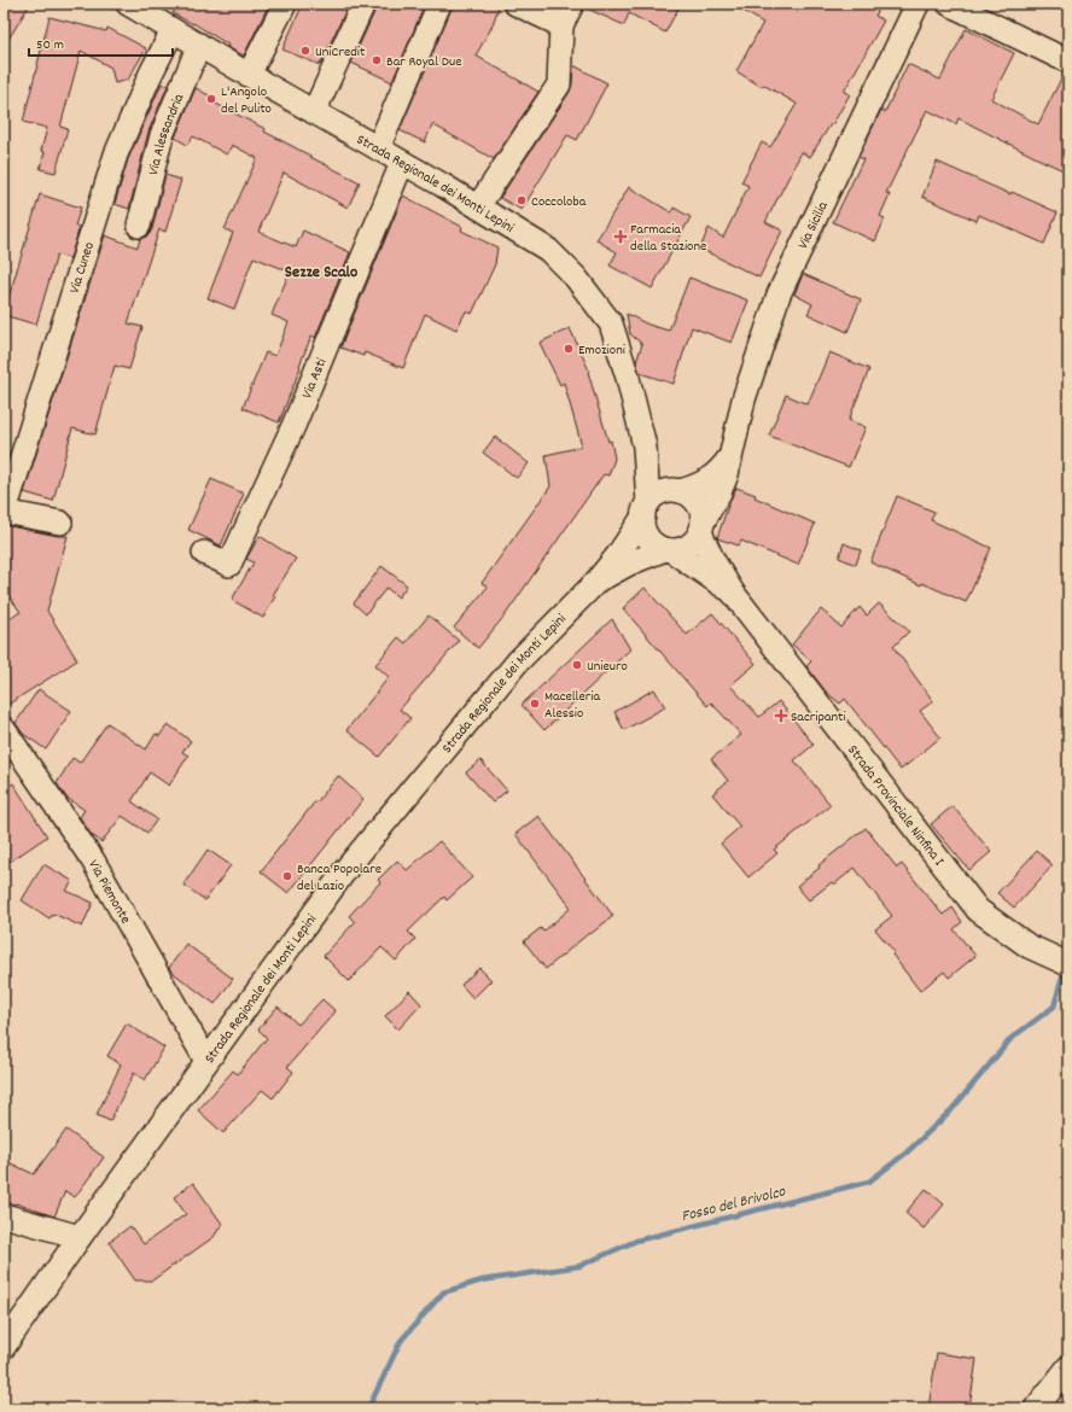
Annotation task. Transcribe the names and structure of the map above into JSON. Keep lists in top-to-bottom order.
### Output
{
  "streets": {
    "street": [
      "Via Alessandria",
      "Strada Regionale dei Monti Lepini",
      "Via Sicilia",
      "Via Cuneo",
      "Via Asti",
      "Strada Provinciale Ninfina I",
      "Via Piemonte"
    ]
  },
  "crossings": [
    ["Via Alessandria", "Strada Regionale dei Monti Lepini"],
    ["Strada Regionale dei Monti Lepini", "Via Sicilia"],
    ["Strada Regionale dei Monti Lepini", "Via Cuneo"],
    ["Strada Regionale dei Monti Lepini", "Via Asti"],
    ["Strada Regionale dei Monti Lepini", "Strada Provinciale Ninfina I"],
    ["Strada Regionale dei Monti Lepini", "Via Piemonte"],
    ["Via Sicilia", "Strada Provinciale Ninfina I"]
  ],
  "districts": ["Sezze Scalo"],
  "water": ["Fosso del Brivolco"],
  "places": {
    "other": [
      "UniCredit",
      "Bar Royal Due",
      "L'Angolo del Pulito",
      "Coccoloba",
      "Emozioni",
      "Unieuro",
      "Macelleria Alessio",
      "Banca Popolare del Lazio"
    ],
    "health": ["Farmacia della Stazione", "Sacripanti"]
  },
  "scale_bar": "50 m"
}
